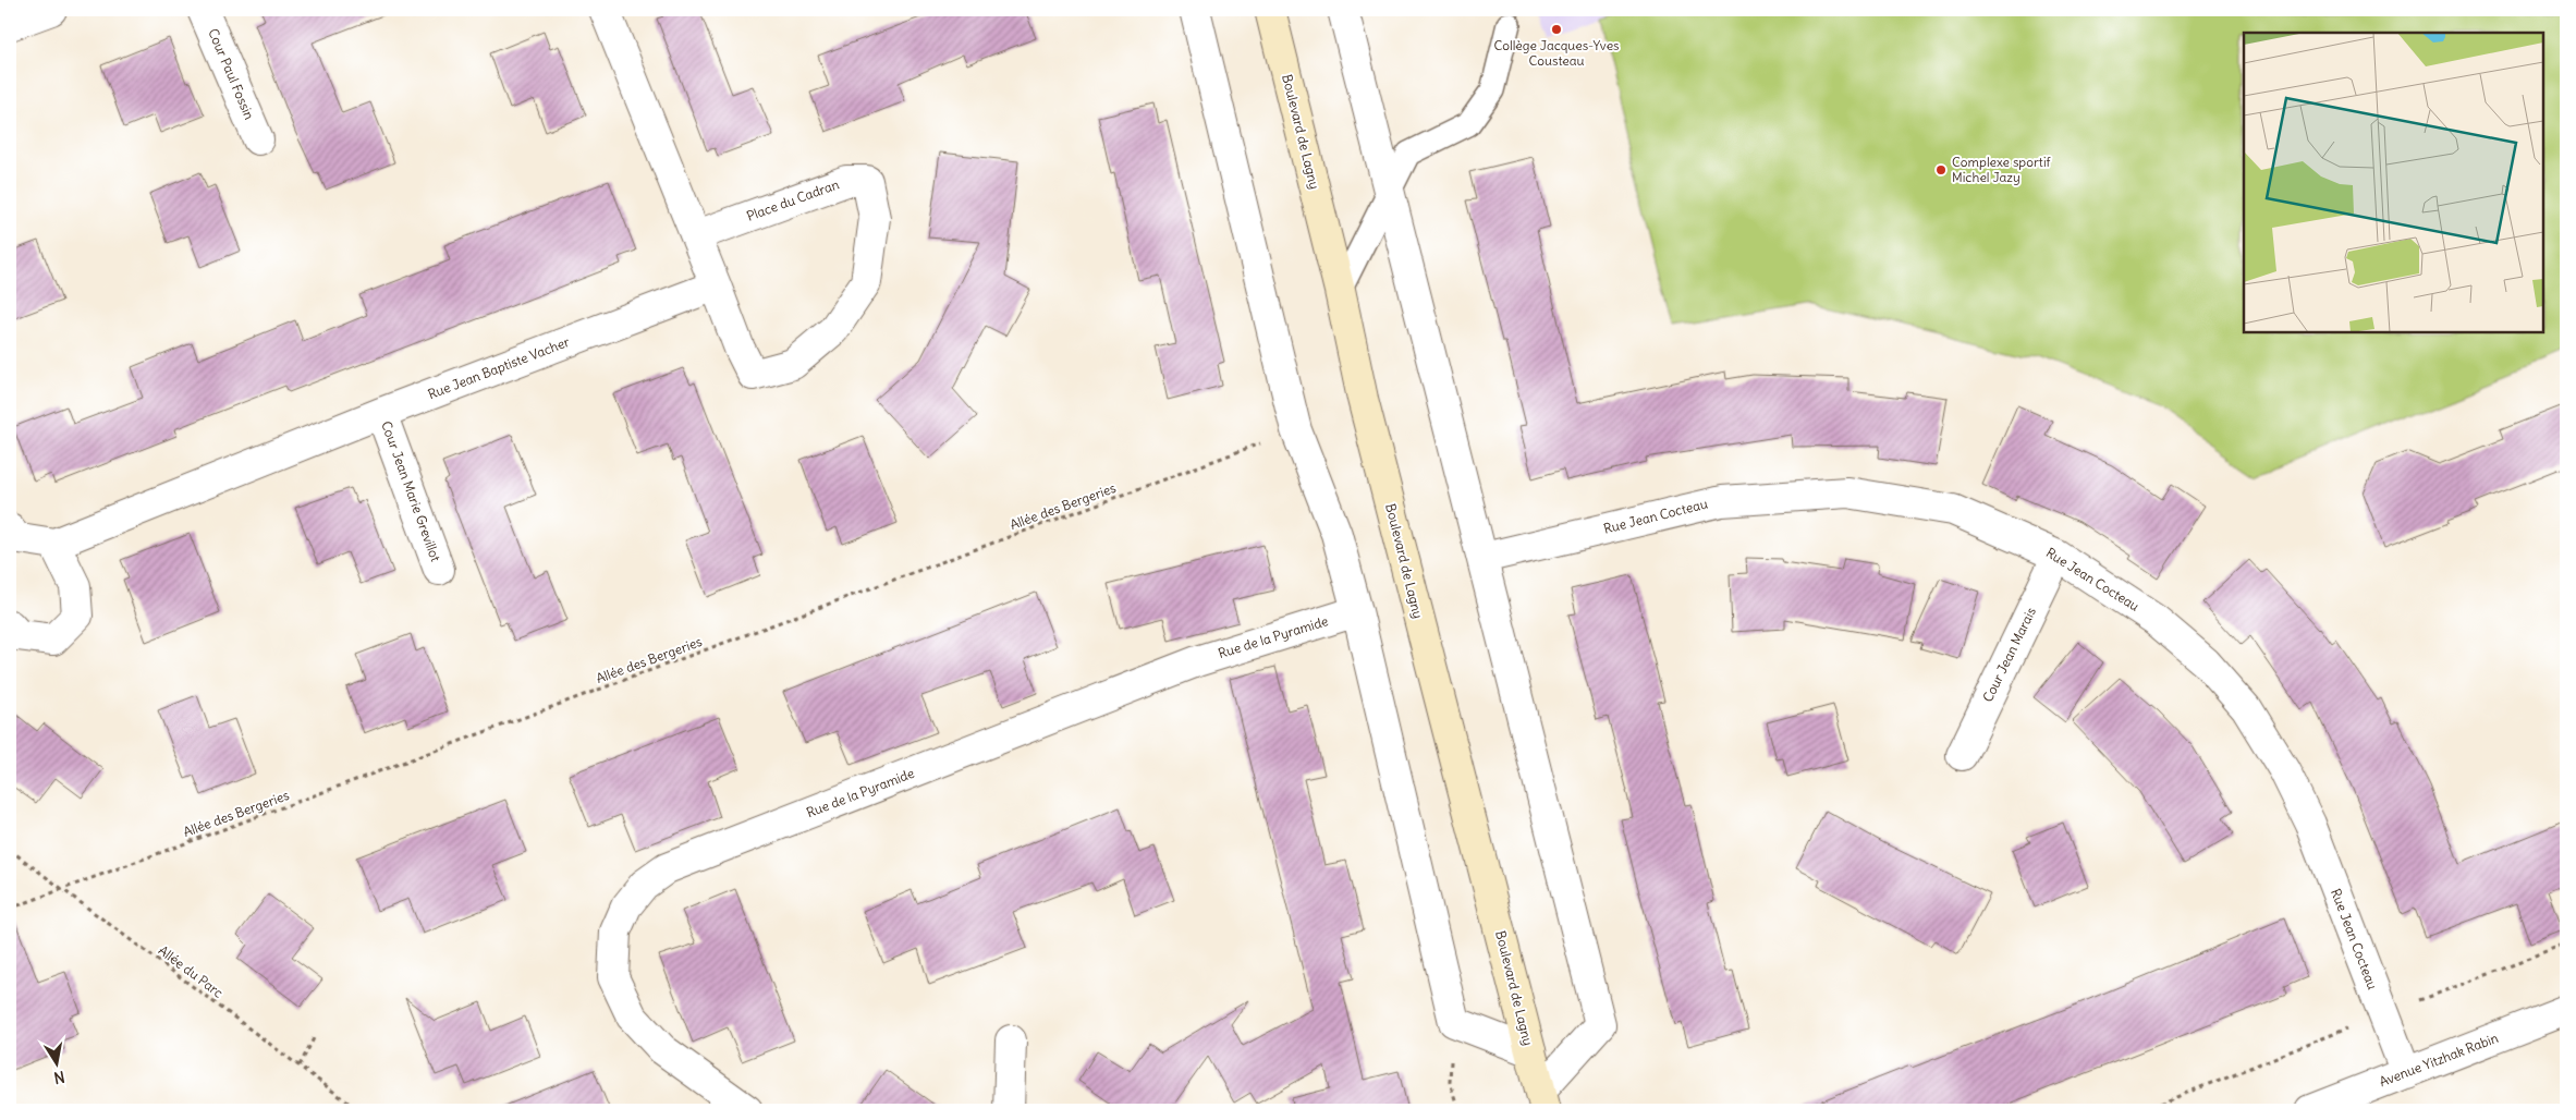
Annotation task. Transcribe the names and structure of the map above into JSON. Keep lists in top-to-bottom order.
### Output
{
  "streets": {
    "main road": ["Boulevard de Lagny"],
    "street": [
      "Cour Paul Fossin",
      "Place du Cadran",
      "Rue Jean Baptiste Vacher",
      "Cour Jean Marie Grevillot",
      "Rue Jean Cocteau",
      "Rue de la Pyramide",
      "Cour Jean Marais",
      "Avenue Yitzhak Rabin"
    ],
    "path": ["Allée des Bergeries", "Allée du Parc"]
  },
  "crossings": [
    ["Place du Cadran", "Rue Jean Baptiste Vacher"],
    ["Rue Jean Baptiste Vacher", "Cour Jean Marie Grevillot"],
    ["Allée des Bergeries", "Allée du Parc"],
    ["Rue Jean Cocteau", "Cour Jean Marais"],
    ["Rue Jean Cocteau", "Avenue Yitzhak Rabin"]
  ],
  "places": ["Collège Jacques-Yves Cousteau", "Complexe sportif Michel Jazy"],
  "north": "bottom"
}
